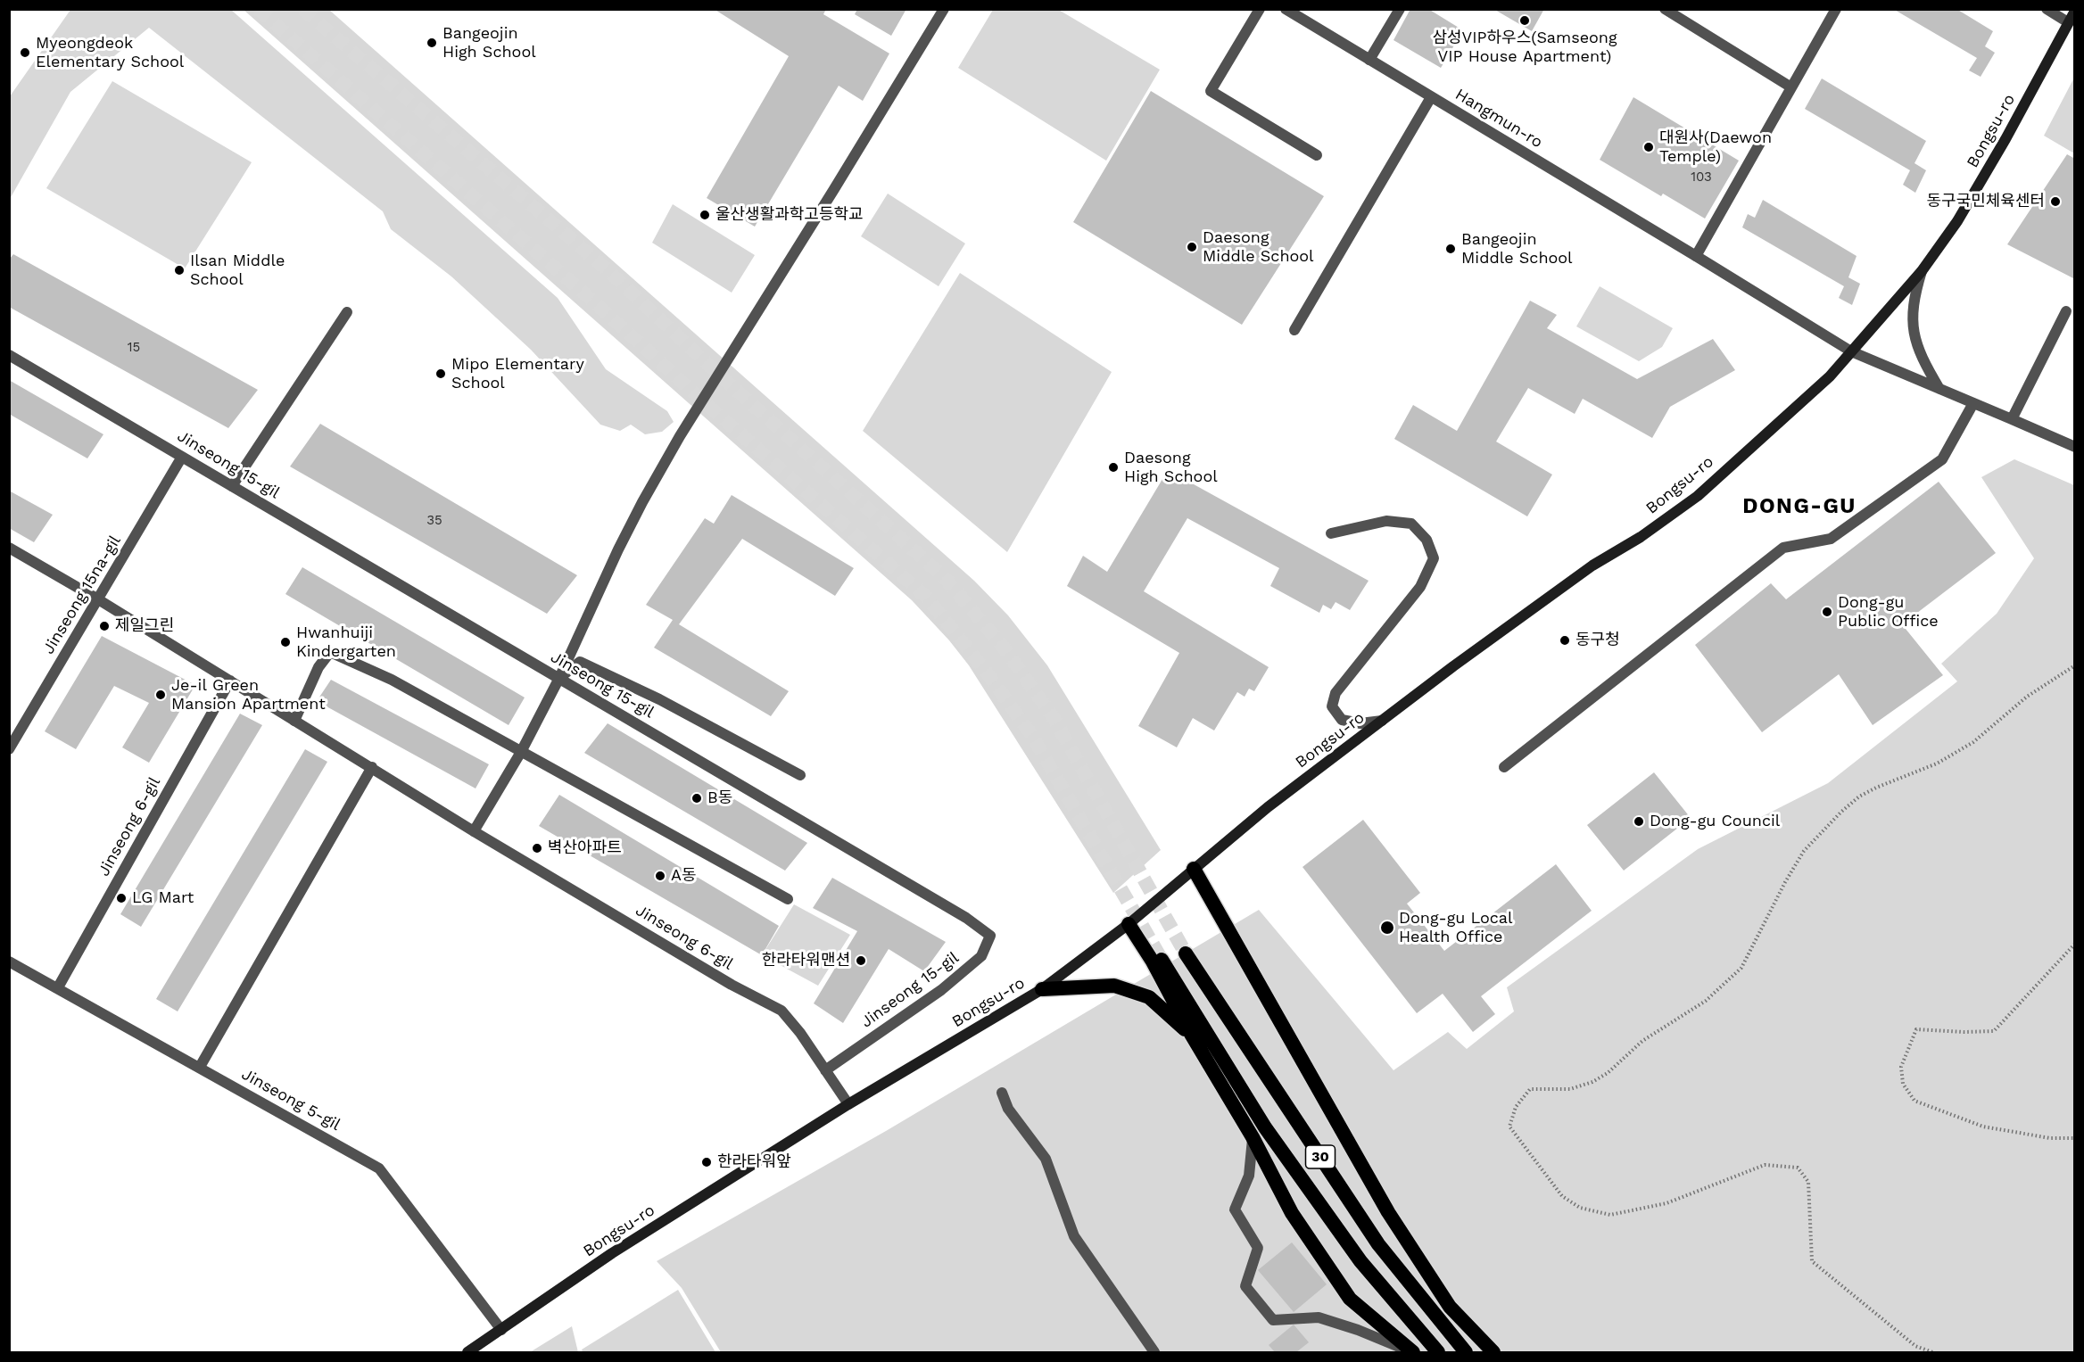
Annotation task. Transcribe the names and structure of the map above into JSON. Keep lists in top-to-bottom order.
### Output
{
  "streets": {
    "highway": ["30"],
    "main road": ["Bongsu-ro"],
    "street": [
      "Hangmun-ro",
      "Jinseong 15-gil",
      "Jinseong 15na-gil",
      "Jinseong 6-gil",
      "Jinseong 5-gil"
    ]
  },
  "crossings": [
    ["Hangmun-ro", "Bongsu-ro"],
    ["Bongsu-ro", "Jinseong 6-gil"],
    ["Bongsu-ro", "Jinseong 5-gil"],
    ["Jinseong 15-gil", "Jinseong 15na-gil"],
    ["Jinseong 15-gil", "Jinseong 6-gil"],
    ["Jinseong 15na-gil", "Jinseong 6-gil"],
    ["Jinseong 6-gil", "Jinseong 5-gil"]
  ],
  "districts": ["DONG-GU"],
  "places": [
    "삼성VIP하우스(Samseong VIP House Apartment)",
    "Bangeojin High School",
    "Myeongdeok Elementary School",
    "대원사(Daewon Temple)",
    "동구국민체육센터",
    "울산생활과학고등학교",
    "Daesong Middle School",
    "Bangeojin Middle School",
    "Ilsan Middle School",
    "Mipo Elementary School",
    "Daesong High School",
    "Dong-gu Public Office",
    "제일그린",
    "동구청",
    "Hwanhuiji Kindergarten",
    "Je-il Green Mansion Apartment",
    "B동",
    "Dong-gu Council",
    "벽산아파트",
    "A동",
    "LG Mart",
    "Dong-gu Local Health Office",
    "한라타워맨션",
    "한라타워앞"
  ],
  "house_numbers": ["103", "15", "35"]
}
